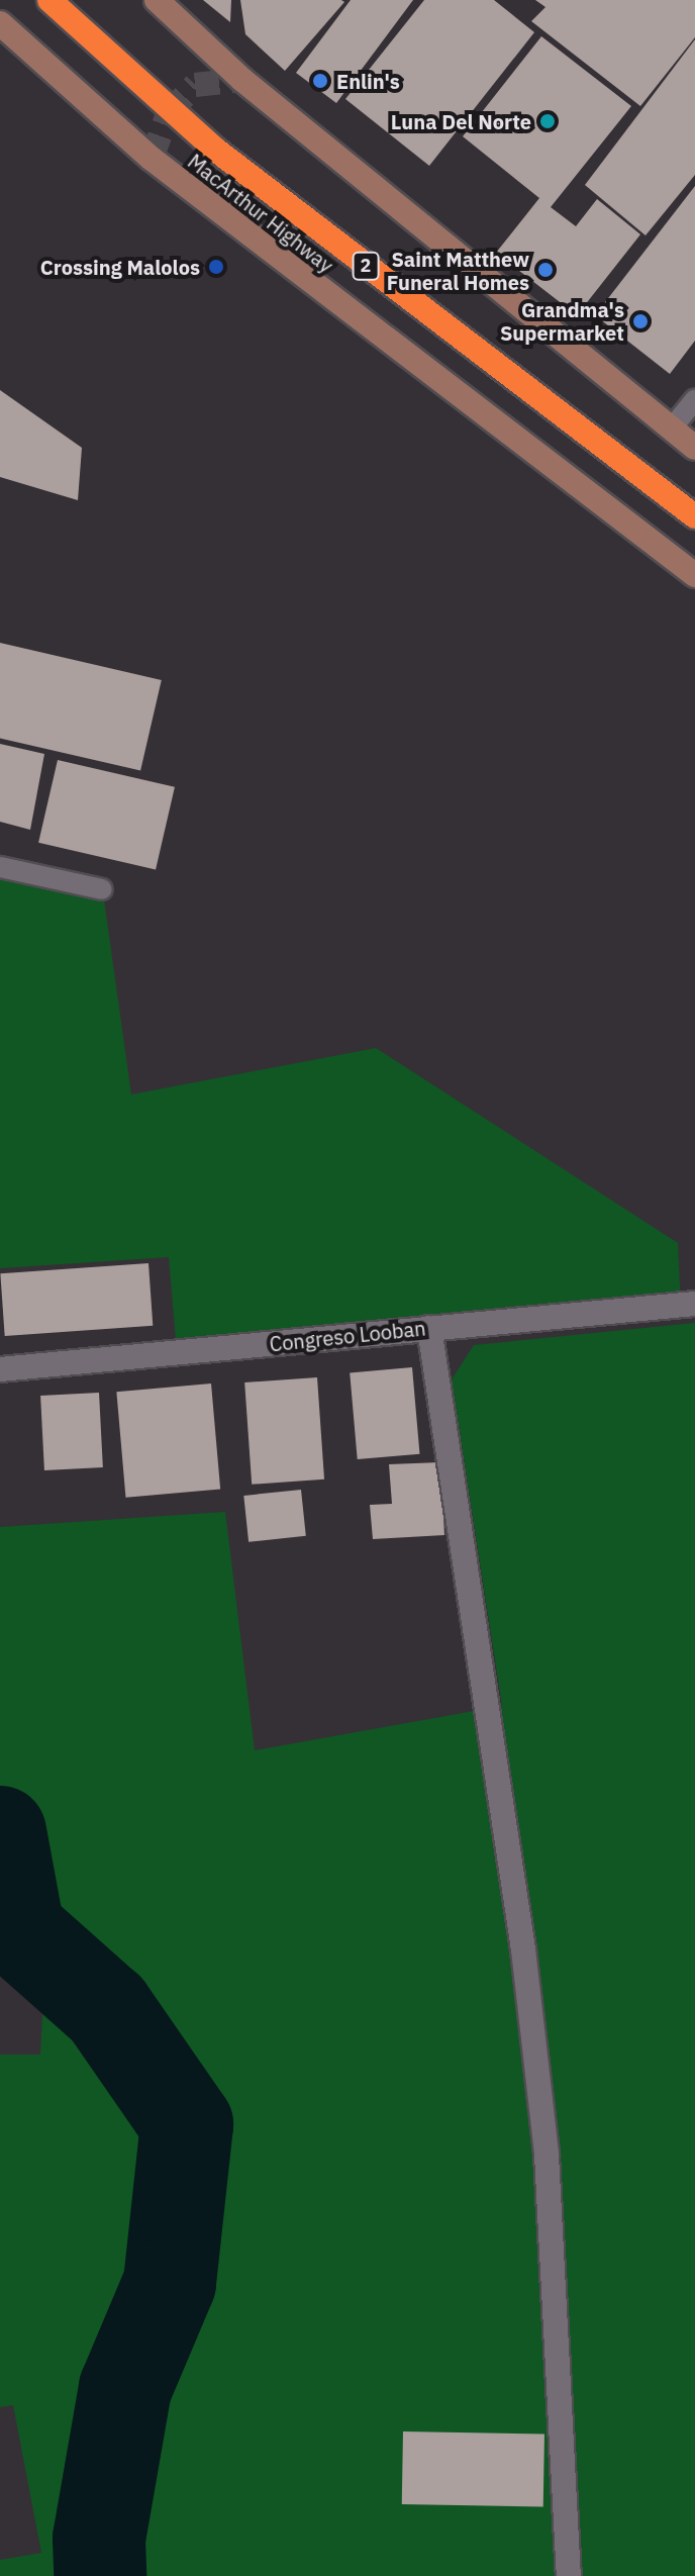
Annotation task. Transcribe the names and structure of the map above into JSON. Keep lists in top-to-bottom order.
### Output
{
  "streets": {
    "highway": ["MacArthur Highway", "2"],
    "street": ["Congreso Looban"]
  },
  "places": [
    "Enlin's",
    "Luna Del Norte",
    "Crossing Malolos",
    "Saint Matthew Funeral Homes",
    "Grandma's Supermarket"
  ]
}
